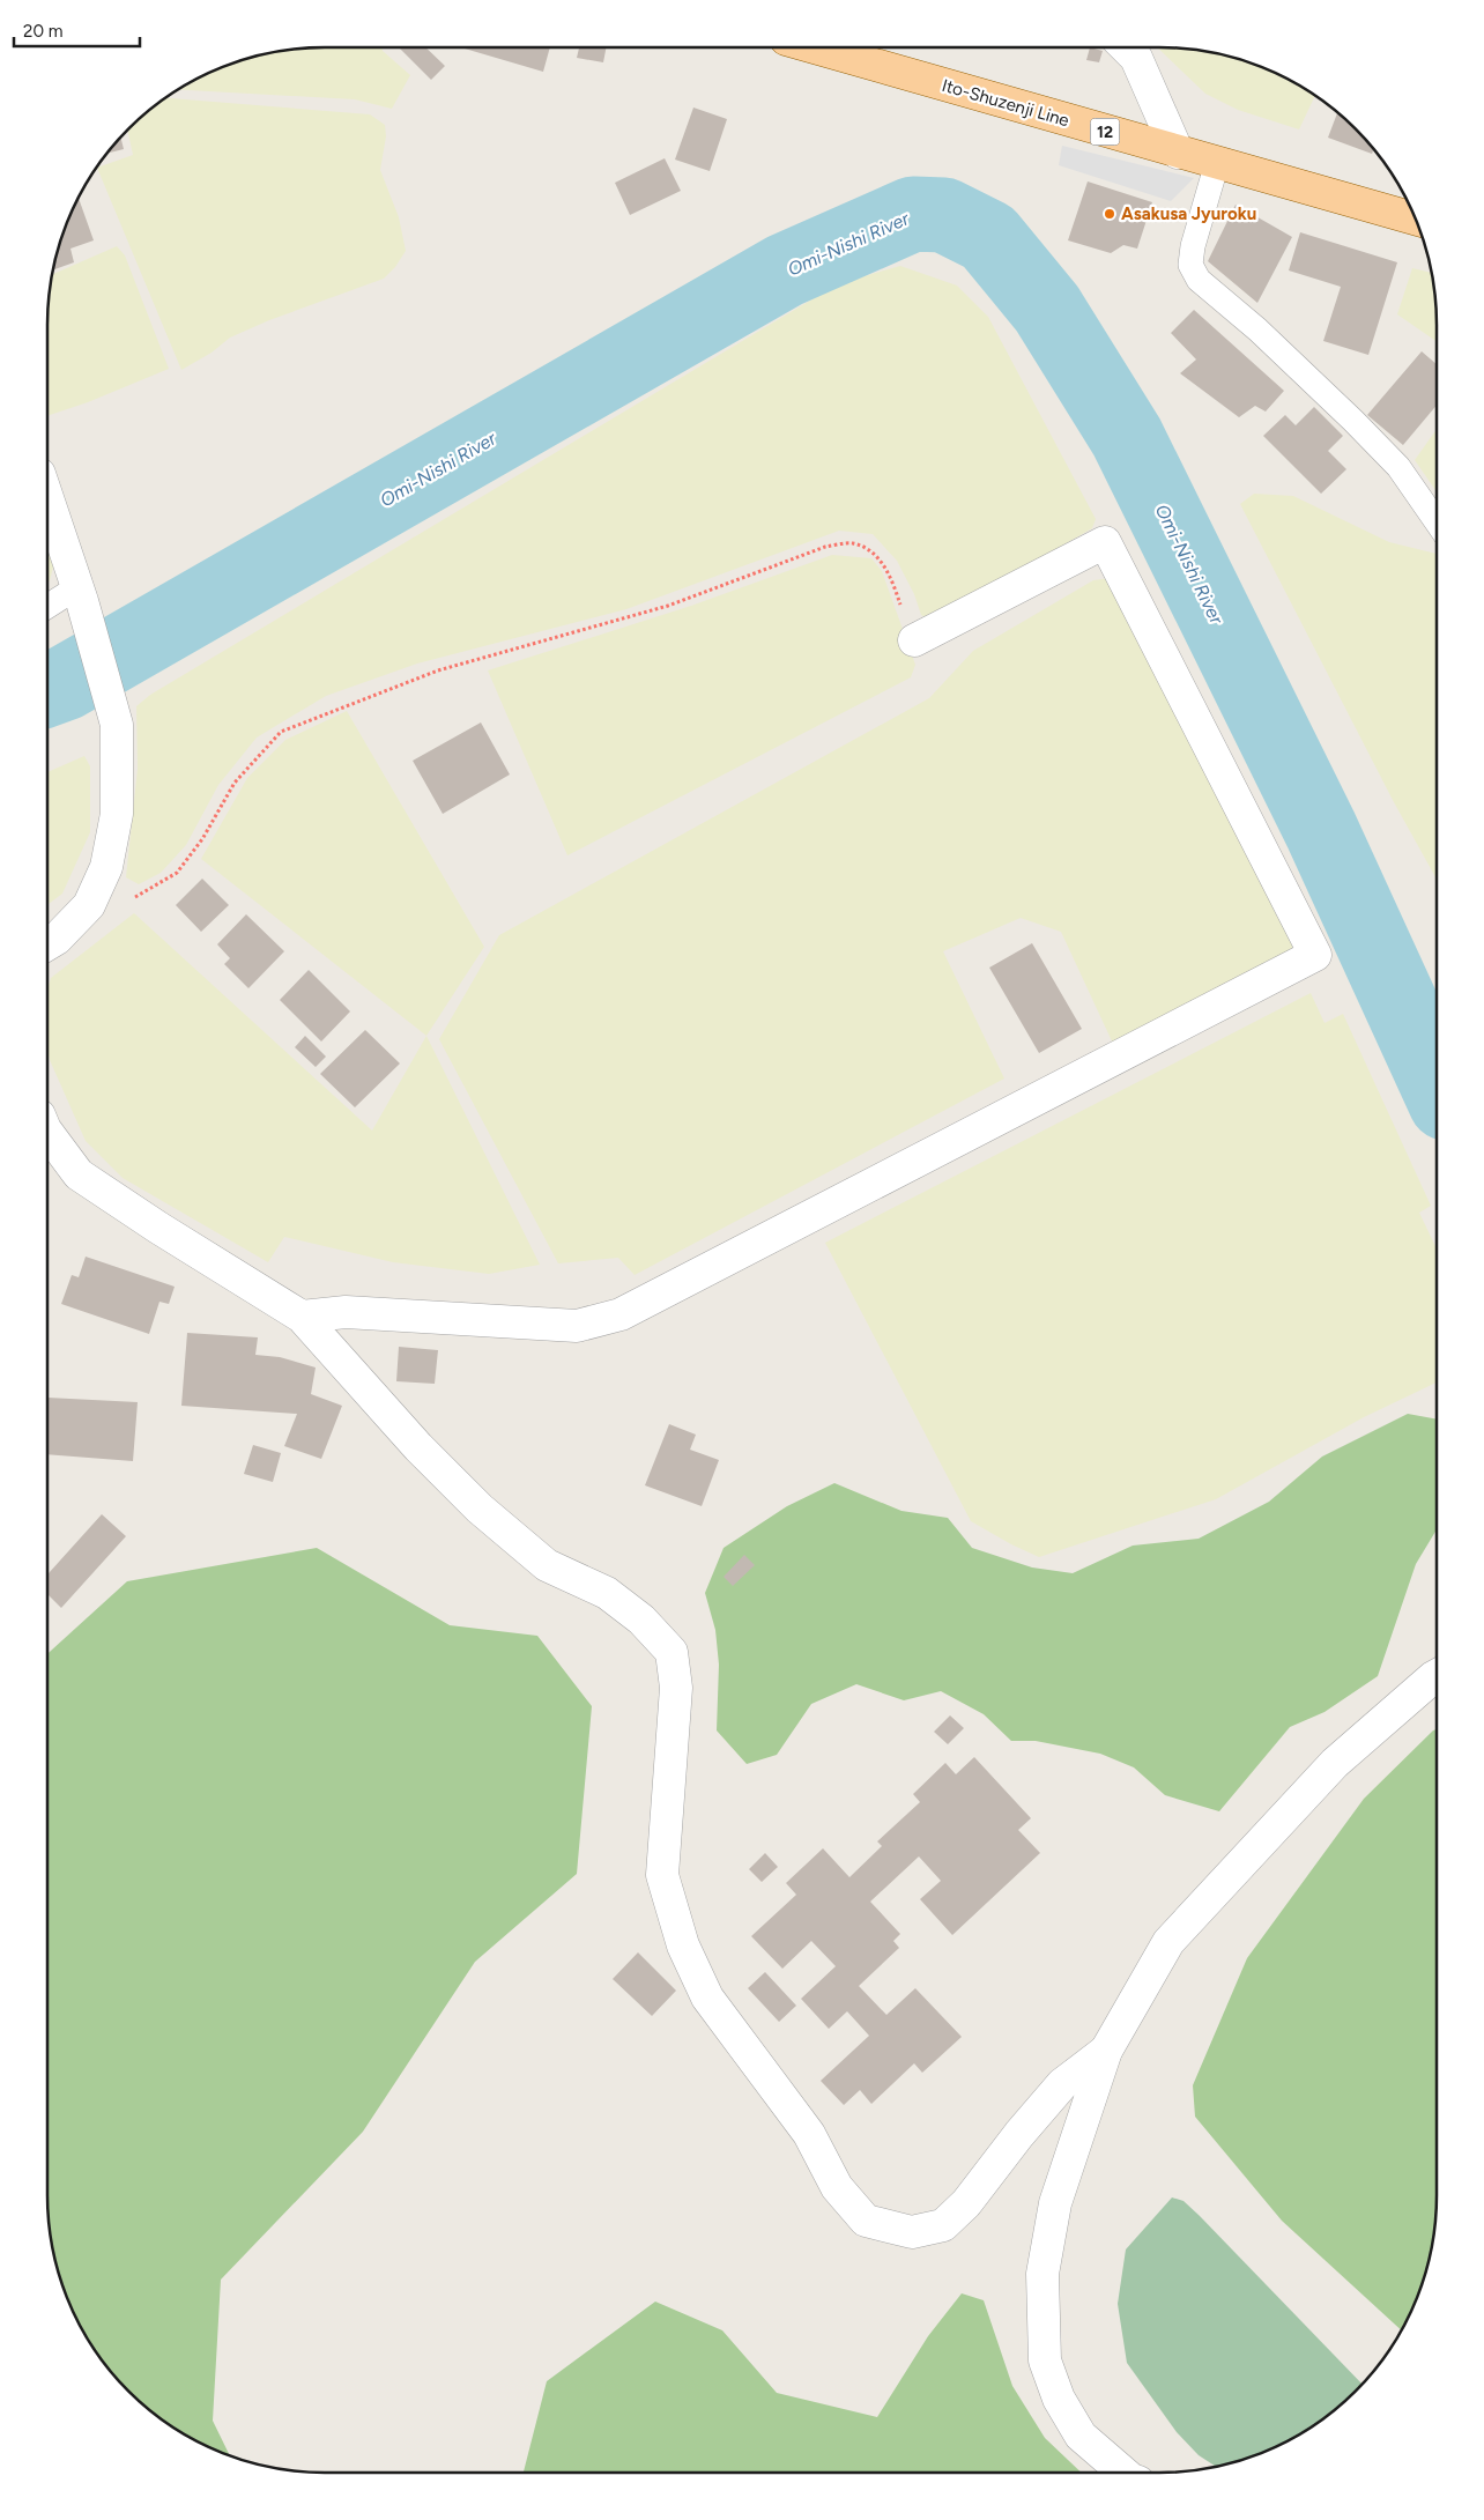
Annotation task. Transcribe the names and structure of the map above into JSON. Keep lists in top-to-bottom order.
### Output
{
  "streets": {
    "main road": ["Ito-Shuzenji Line", "12"]
  },
  "water": ["Omi-Nishi River"],
  "places": ["Asakusa Jyuroku"],
  "scale_bar": "20 m"
}
